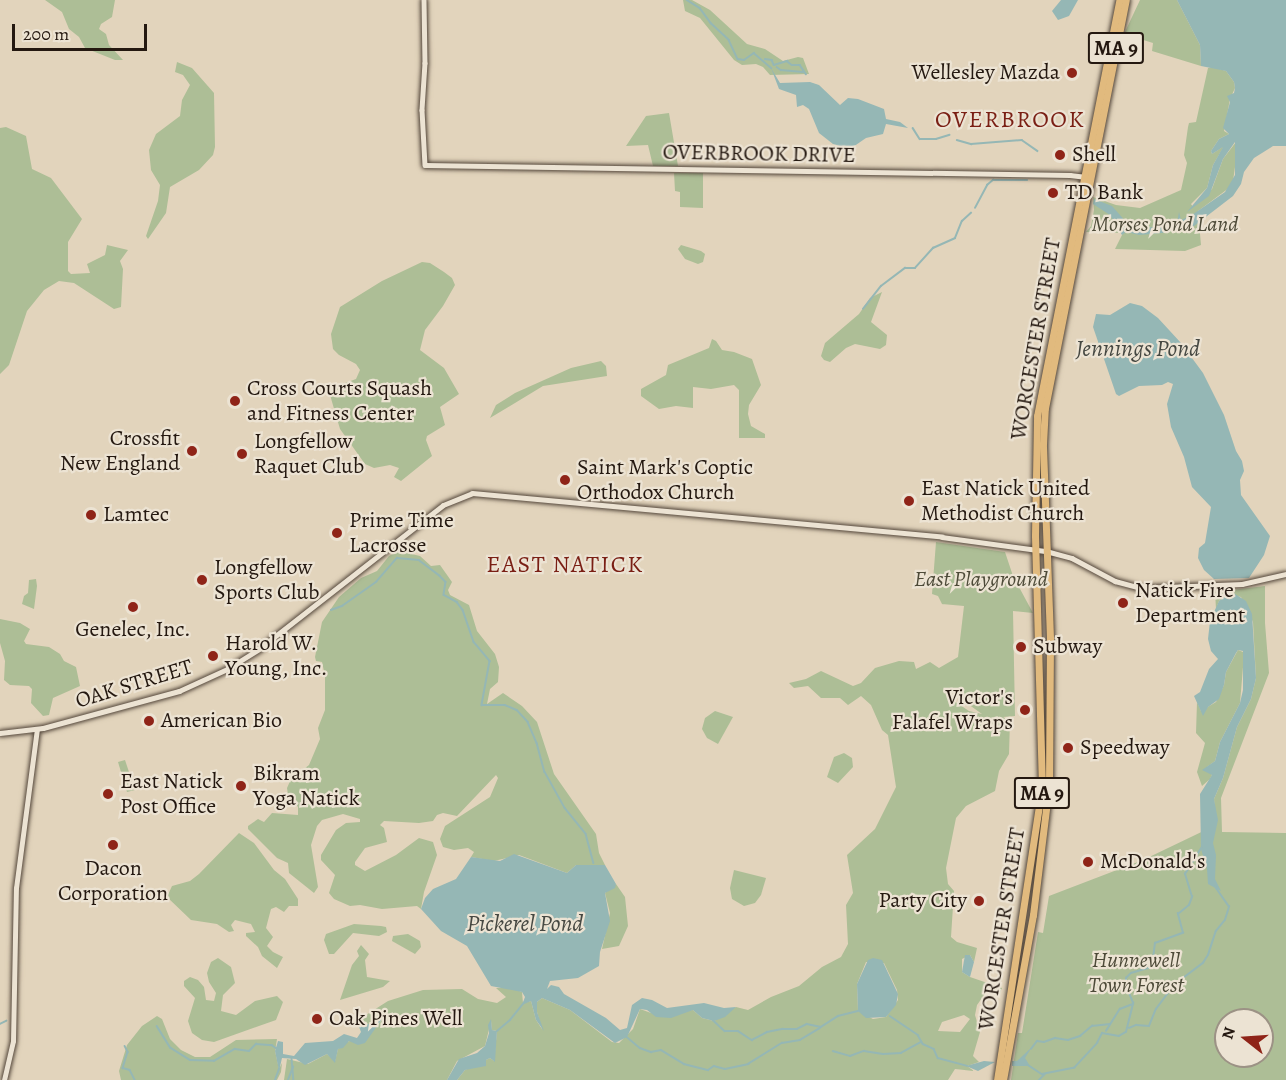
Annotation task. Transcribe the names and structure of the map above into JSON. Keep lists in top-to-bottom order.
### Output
{
  "streets": {
    "highway": ["MA 9", "WORCESTER STREET"],
    "main road": ["OAK STREET"],
    "street": ["OVERBROOK DRIVE"]
  },
  "crossings": [
    ["OVERBROOK DRIVE", "WORCESTER STREET"],
    ["WORCESTER STREET", "OAK STREET"]
  ],
  "districts": ["OVERBROOK", "EAST NATICK"],
  "water": ["Jennings Pond", "Pickerel Pond"],
  "parks": ["Morses Pond Land", "East Playground", "Hunnewell Town Forest"],
  "places": [
    "Wellesley Mazda",
    "Shell",
    "TD Bank",
    "Cross Courts Squash and Fitness Center",
    "Crossfit New England",
    "Longfellow Raquet Club",
    "Saint Mark's Coptic Orthodox Church",
    "East Natick United Methodist Church",
    "Lamtec",
    "Prime Time Lacrosse",
    "Longfellow Sports Club",
    "Natick Fire Department",
    "Genelec, Inc.",
    "Subway",
    "Harold W. Young, Inc.",
    "Victor's Falafel Wraps",
    "American Bio",
    "Speedway",
    "Bikram Yoga Natick",
    "East Natick Post Office",
    "Dacon Corporation",
    "McDonald's",
    "Party City",
    "Oak Pines Well"
  ],
  "scale_bar": "200 m",
  "north": "left"
}
